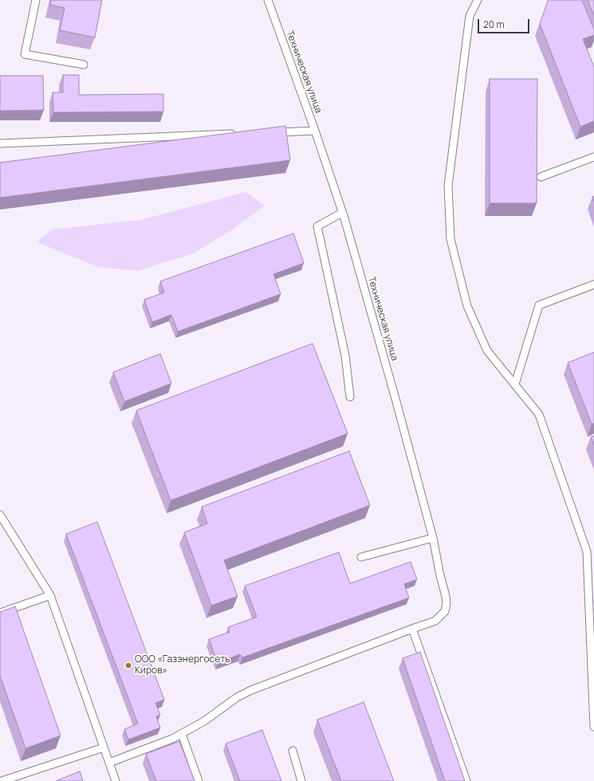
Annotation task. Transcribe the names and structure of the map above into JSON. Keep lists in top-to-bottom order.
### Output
{
  "streets": {
    "lane": ["Техническая улица"]
  },
  "places": ["ООО «Газэнергосеть Киров»"],
  "scale_bar": "20 m"
}
